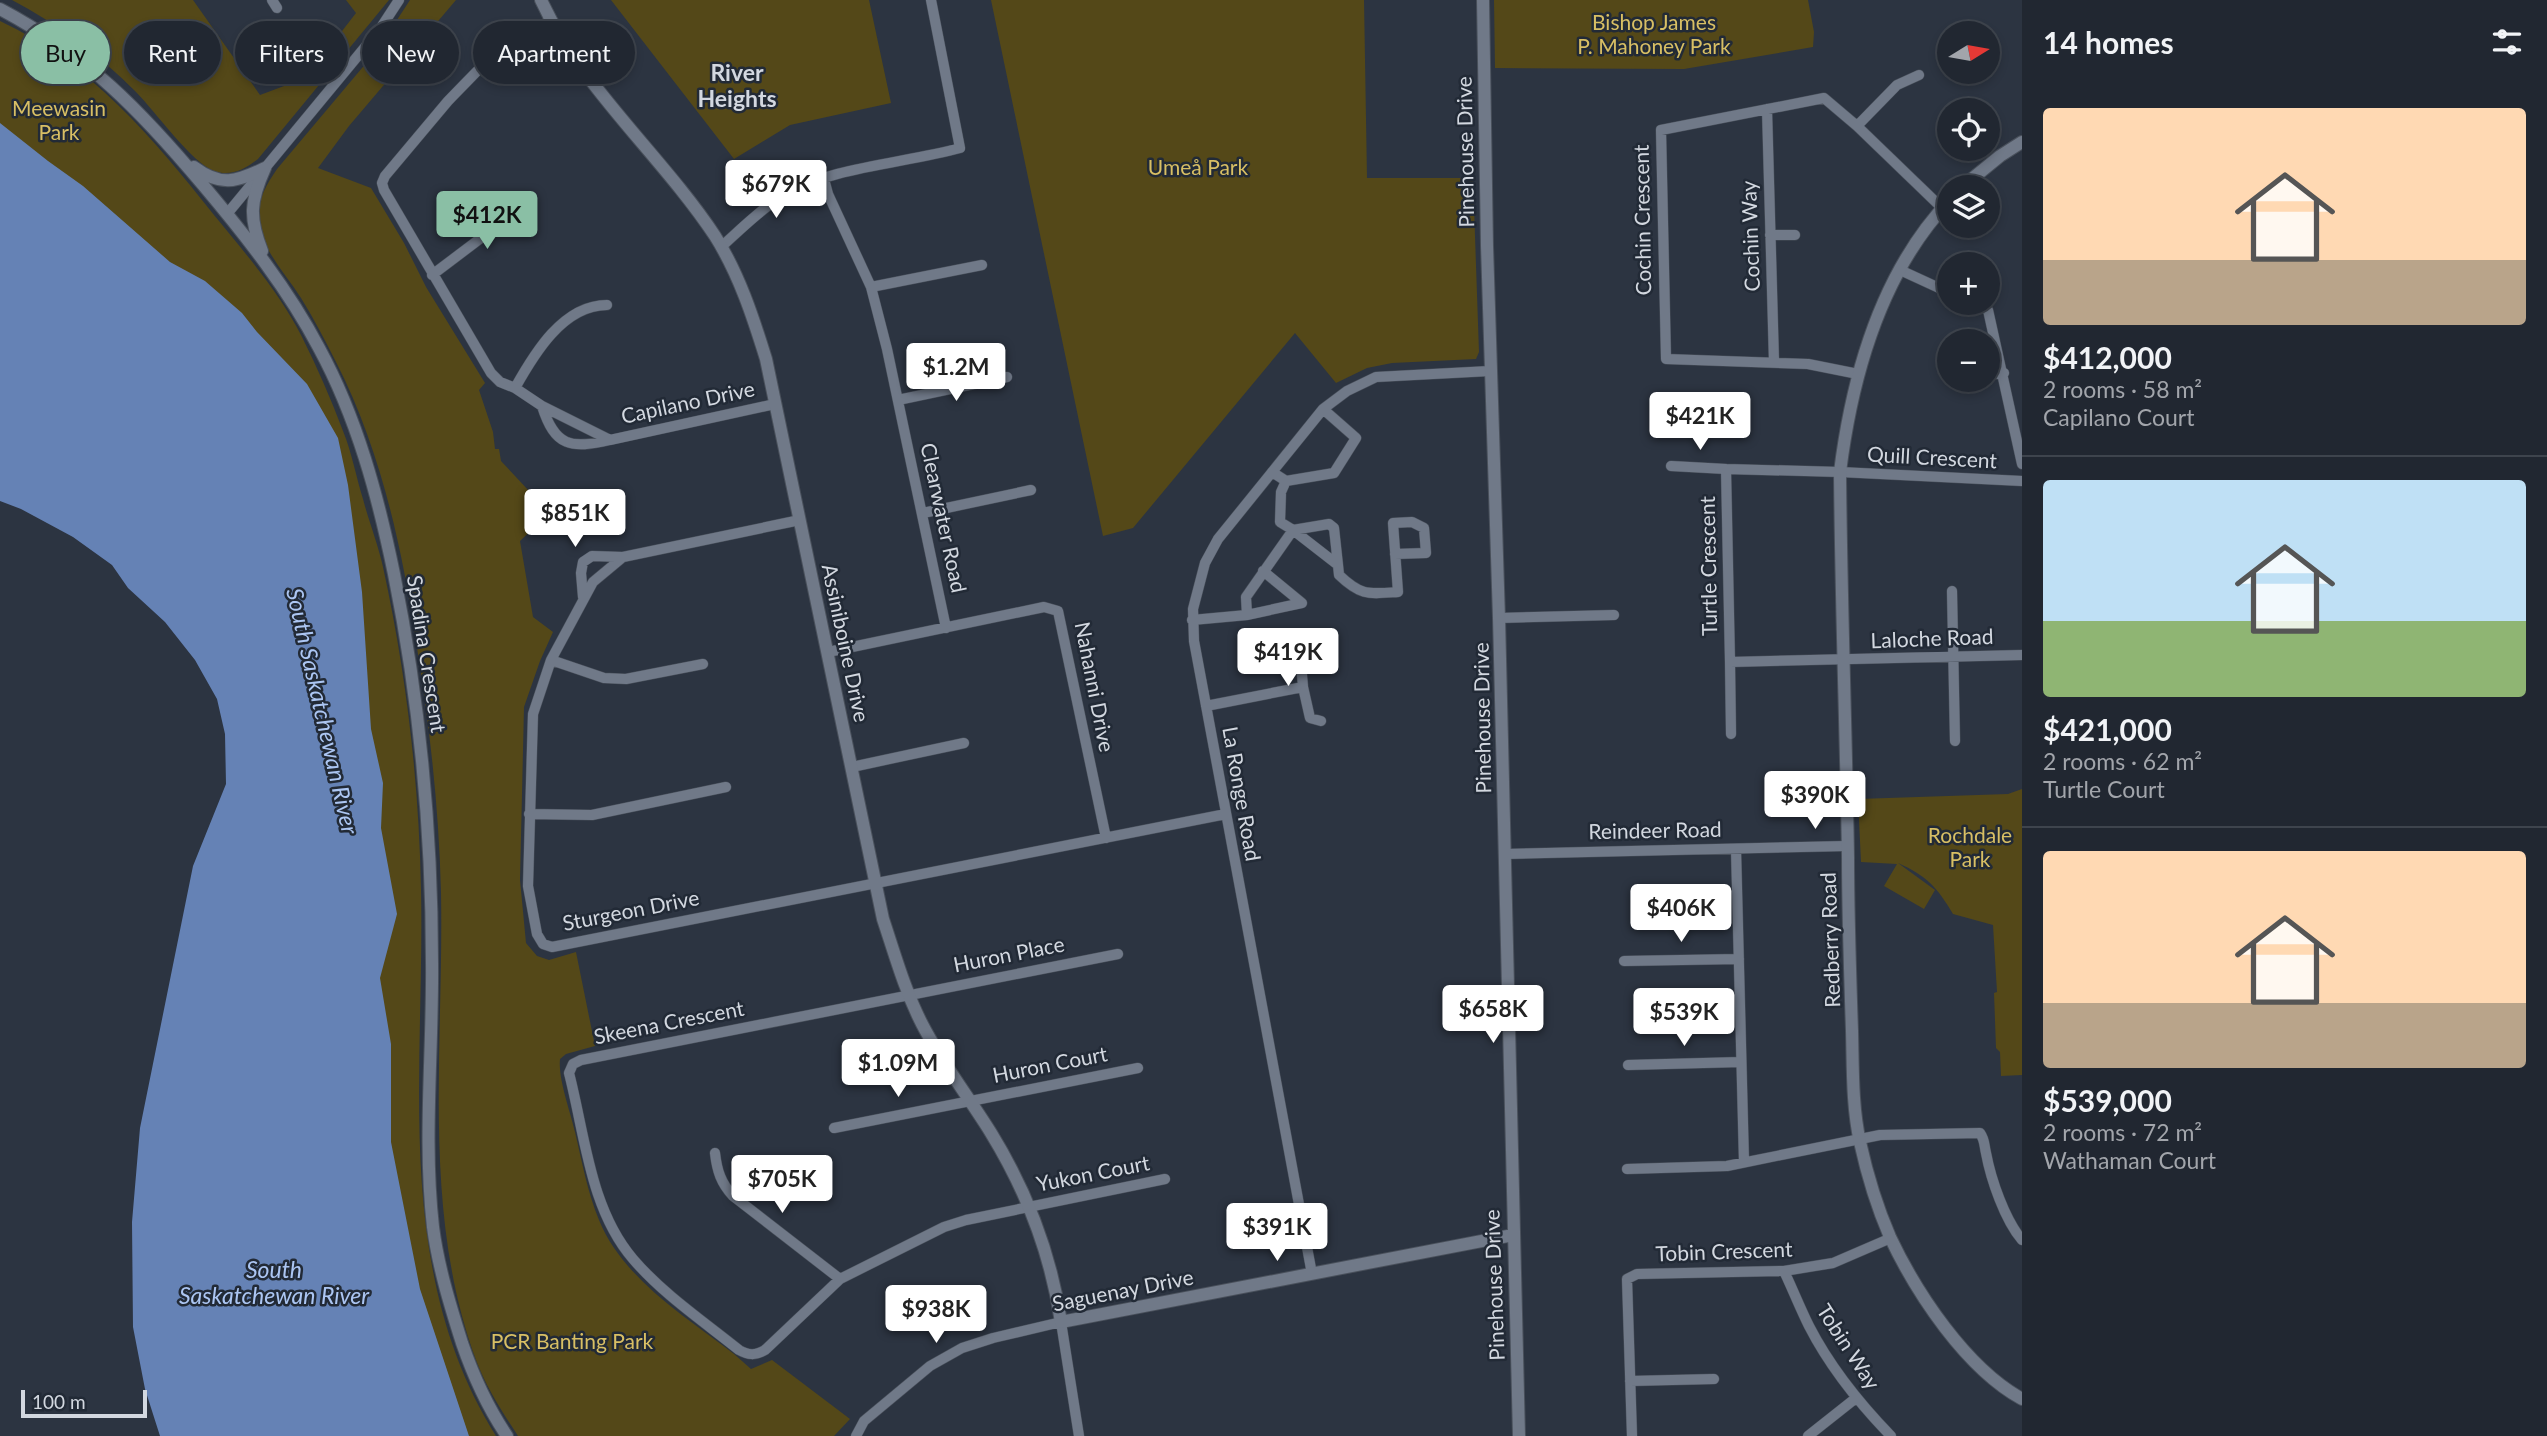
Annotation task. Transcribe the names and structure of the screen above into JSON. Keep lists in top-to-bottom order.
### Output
{
  "streets": {
    "street": [
      "Pinehouse Drive",
      "Cochin Crescent",
      "Cochin Way",
      "Capilano Drive",
      "Quill Crescent",
      "Clearwater Road",
      "Turtle Crescent",
      "Laloche Road",
      "Assiniboine Drive",
      "Spadina Crescent",
      "Nahanni Drive",
      "La Ronge Road",
      "Reindeer Road",
      "Sturgeon Drive",
      "Redberry Road",
      "Huron Place",
      "Skeena Crescent",
      "Huron Court",
      "Yukon Court",
      "Tobin Crescent",
      "Saguenay Drive",
      "Tobin Way"
    ]
  },
  "crossings": [
    ["Pinehouse Drive", "La Ronge Road"],
    ["Pinehouse Drive", "Reindeer Road"],
    ["Pinehouse Drive", "Saguenay Drive"],
    ["Cochin Crescent", "Cochin Way"],
    ["Cochin Crescent", "Redberry Road"],
    ["Capilano Drive", "Assiniboine Drive"],
    ["Quill Crescent", "Turtle Crescent"],
    ["Quill Crescent", "Redberry Road"],
    ["Clearwater Road", "Nahanni Drive"],
    ["Turtle Crescent", "Laloche Road"],
    ["Turtle Crescent", "Redberry Road"],
    ["Laloche Road", "Redberry Road"],
    ["Assiniboine Drive", "Nahanni Drive"],
    ["Assiniboine Drive", "Sturgeon Drive"],
    ["Assiniboine Drive", "Huron Place"],
    ["Assiniboine Drive", "Skeena Crescent"],
    ["Assiniboine Drive", "Huron Court"],
    ["Assiniboine Drive", "Yukon Court"],
    ["Assiniboine Drive", "Saguenay Drive"],
    ["La Ronge Road", "Saguenay Drive"],
    ["Reindeer Road", "Redberry Road"],
    ["Redberry Road", "Tobin Crescent"],
    ["Huron Place", "Skeena Crescent"],
    ["Skeena Crescent", "Yukon Court"],
    ["Tobin Crescent", "Tobin Way"]
  ],
  "districts": ["River Heights"],
  "water": ["South Saskatchewan River"],
  "parks": [
    "Bishop James P. Mahoney Park",
    "Meewasin Park",
    "Umeå Park",
    "Rochdale Park",
    "PCR Banting Park"
  ],
  "scale_bar": "100 m",
  "north": "right",
  "page": {
    "heading": "14 homes",
    "map_buttons": ["+", "−"],
    "chip": [
      "Buy",
      "Rent",
      "Filters",
      "New",
      "Apartment"
    ],
    "list": [
      {
        "name": "$412,000",
        "note": "2 rooms · 58 m² · Capilano Court"
      },
      {
        "name": "$421,000",
        "note": "2 rooms · 62 m² · Turtle Court"
      },
      {
        "name": "$539,000",
        "note": "2 rooms · 72 m² · Wathaman Court"
      }
    ],
    "price": [
      "$679K",
      "$412K",
      "$1.2M",
      "$421K",
      "$851K",
      "$419K",
      "$390K",
      "$406K",
      "$658K",
      "$539K",
      "$1.09M",
      "$705K",
      "$391K",
      "$938K"
    ],
    "scale": "100 m"
  }
}
